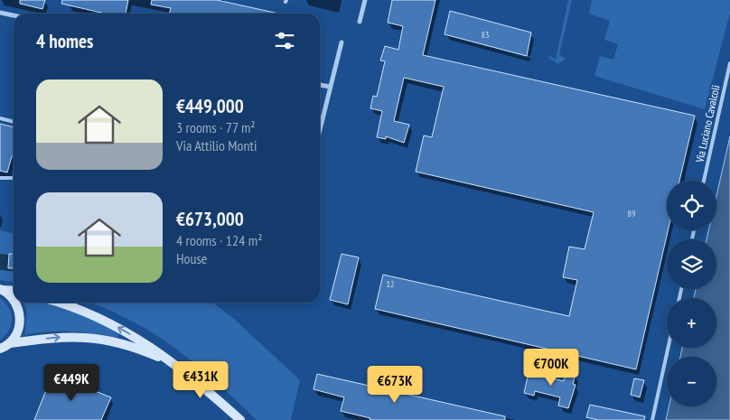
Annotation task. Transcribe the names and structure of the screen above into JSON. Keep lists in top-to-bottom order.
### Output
{
  "streets": {
    "lane": ["Via Luciano Cavalcoli"]
  },
  "house_numbers": ["83", "89", "12"],
  "page": {
    "heading": "4 homes",
    "list": [
      {
        "name": "€449,000",
        "note": "3 rooms · 77 m² · Via Attilio Monti"
      },
      {
        "name": "€673,000",
        "note": "4 rooms · 124 m² · House"
      }
    ],
    "map_buttons": ["+", "−"],
    "price": [
      "€700K",
      "€431K",
      "€449K",
      "€673K"
    ]
  }
}
